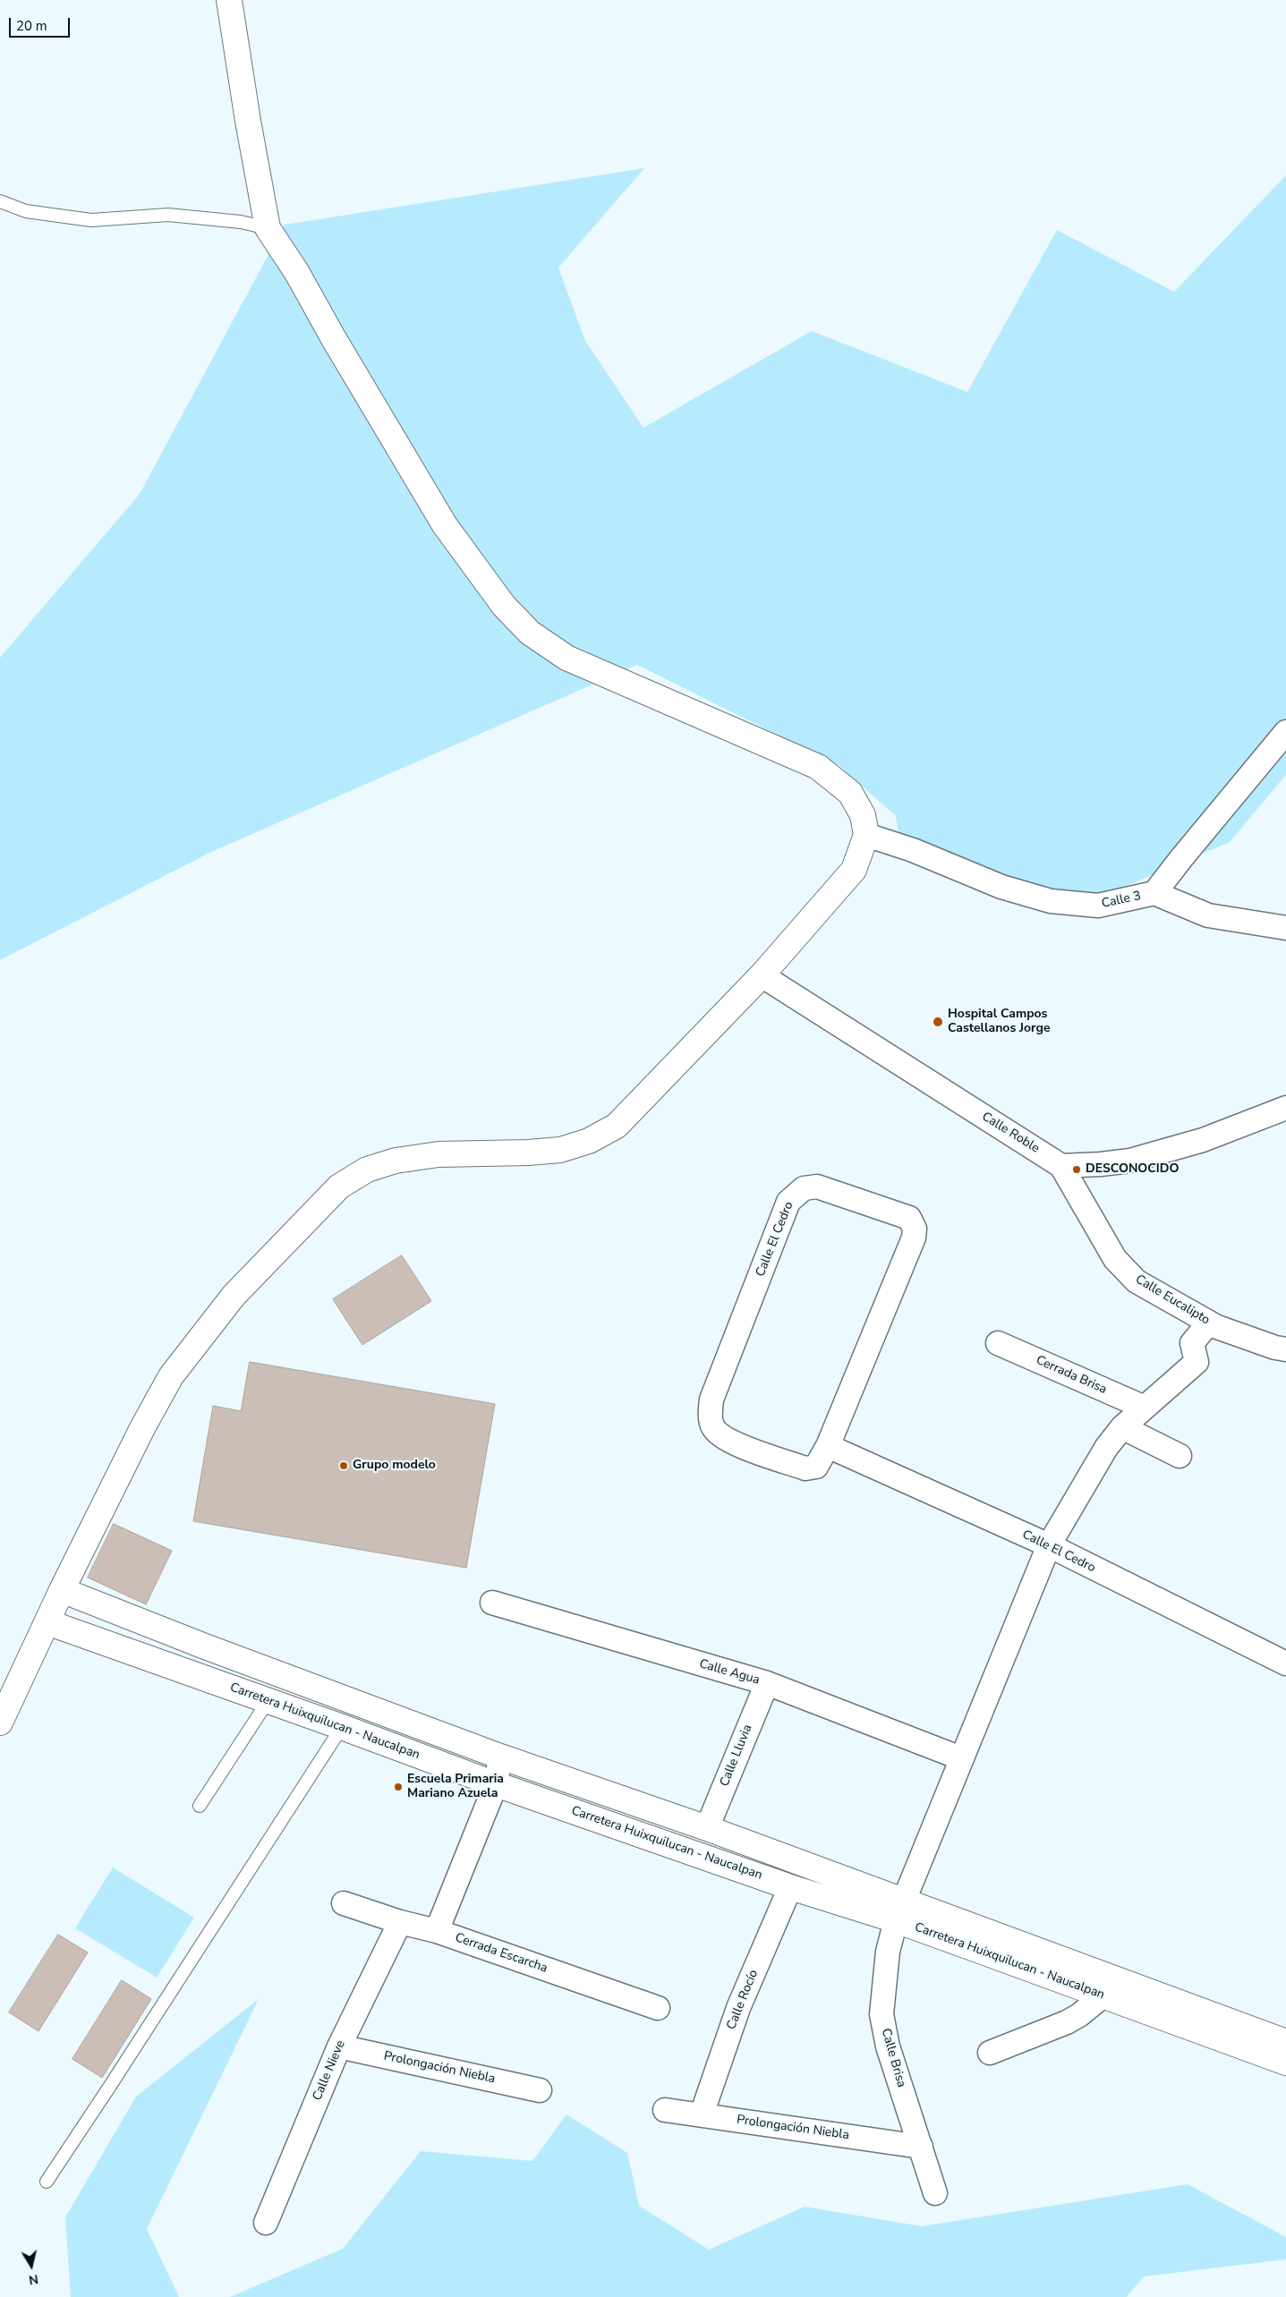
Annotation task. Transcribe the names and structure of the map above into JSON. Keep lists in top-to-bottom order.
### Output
{
  "streets": {
    "main road": ["Carretera Huixquilucan - Naucalpan"],
    "street": [
      "Calle 3",
      "Calle Roble",
      "Calle El Cedro",
      "Calle Eucalipto",
      "Cerrada Brisa",
      "Calle Agua",
      "Calle Lluvia",
      "Cerrada Escarcha",
      "Calle Rocío",
      "Calle Brisa",
      "Prolongación Niebla",
      "Calle Nieve"
    ]
  },
  "crossings": [
    ["Calle Roble", "Calle Eucalipto"],
    ["Calle El Cedro", "Calle Brisa"],
    ["Calle Eucalipto", "Calle Brisa"],
    ["Cerrada Brisa", "Calle Brisa"],
    ["Calle Agua", "Calle Lluvia"],
    ["Calle Agua", "Calle Brisa"],
    ["Carretera Huixquilucan - Naucalpan", "Calle Lluvia"],
    ["Carretera Huixquilucan - Naucalpan", "Calle Rocío"],
    ["Carretera Huixquilucan - Naucalpan", "Calle Brisa"],
    ["Cerrada Escarcha", "Calle Nieve"],
    ["Calle Rocío", "Prolongación Niebla"],
    ["Calle Brisa", "Prolongación Niebla"],
    ["Prolongación Niebla", "Calle Nieve"]
  ],
  "places": [
    "Hospital Campos Castellanos Jorge",
    "DESCONOCIDO",
    "Grupo modelo",
    "Escuela Primaria Mariano Azuela"
  ],
  "scale_bar": "20 m",
  "north": "bottom"
}
